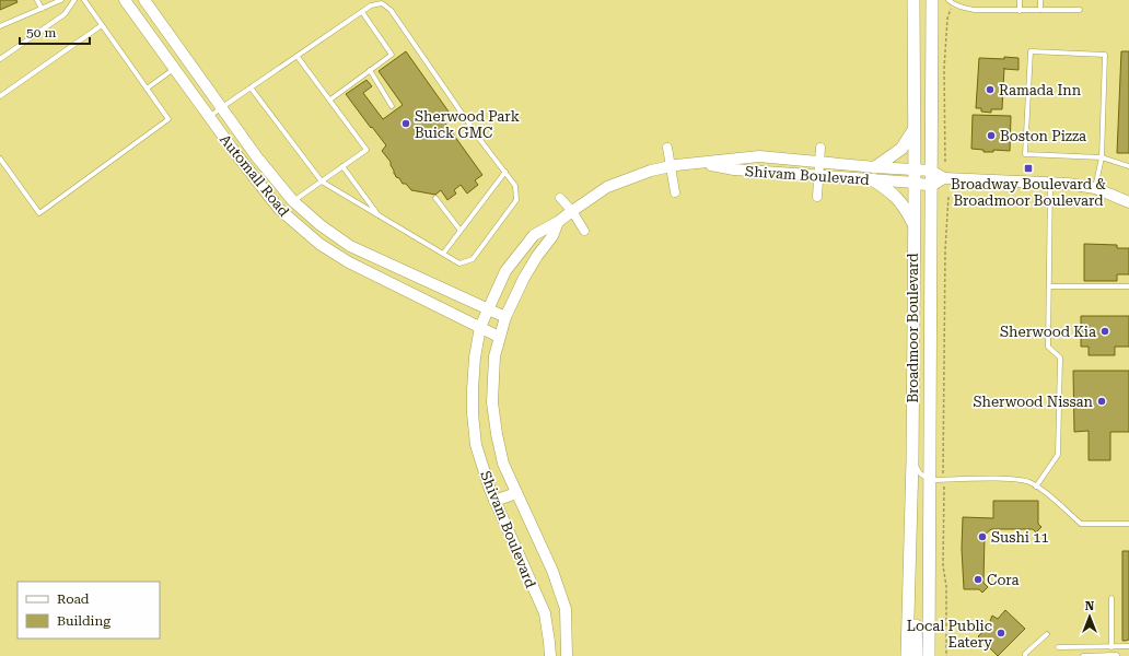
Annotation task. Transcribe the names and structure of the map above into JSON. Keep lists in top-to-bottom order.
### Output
{
  "streets": {
    "main road": ["Broadmoor Boulevard"],
    "street": ["Automall Road", "Shivam Boulevard"]
  },
  "crossings": [
    ["Automall Road", "Shivam Boulevard"],
    ["Shivam Boulevard", "Broadmoor Boulevard"]
  ],
  "places": {
    "other": [
      "Ramada Inn",
      "Sherwood Park Buick GMC",
      "Boston Pizza",
      "Sherwood Kia",
      "Sherwood Nissan",
      "Sushi 11",
      "Cora",
      "Local Public Eatery"
    ],
    "transit": ["Broadway Boulevard & Broadmoor Boulevard"]
  },
  "legend": ["Road", "Building"],
  "scale_bar": "50 m",
  "north": "top"
}
